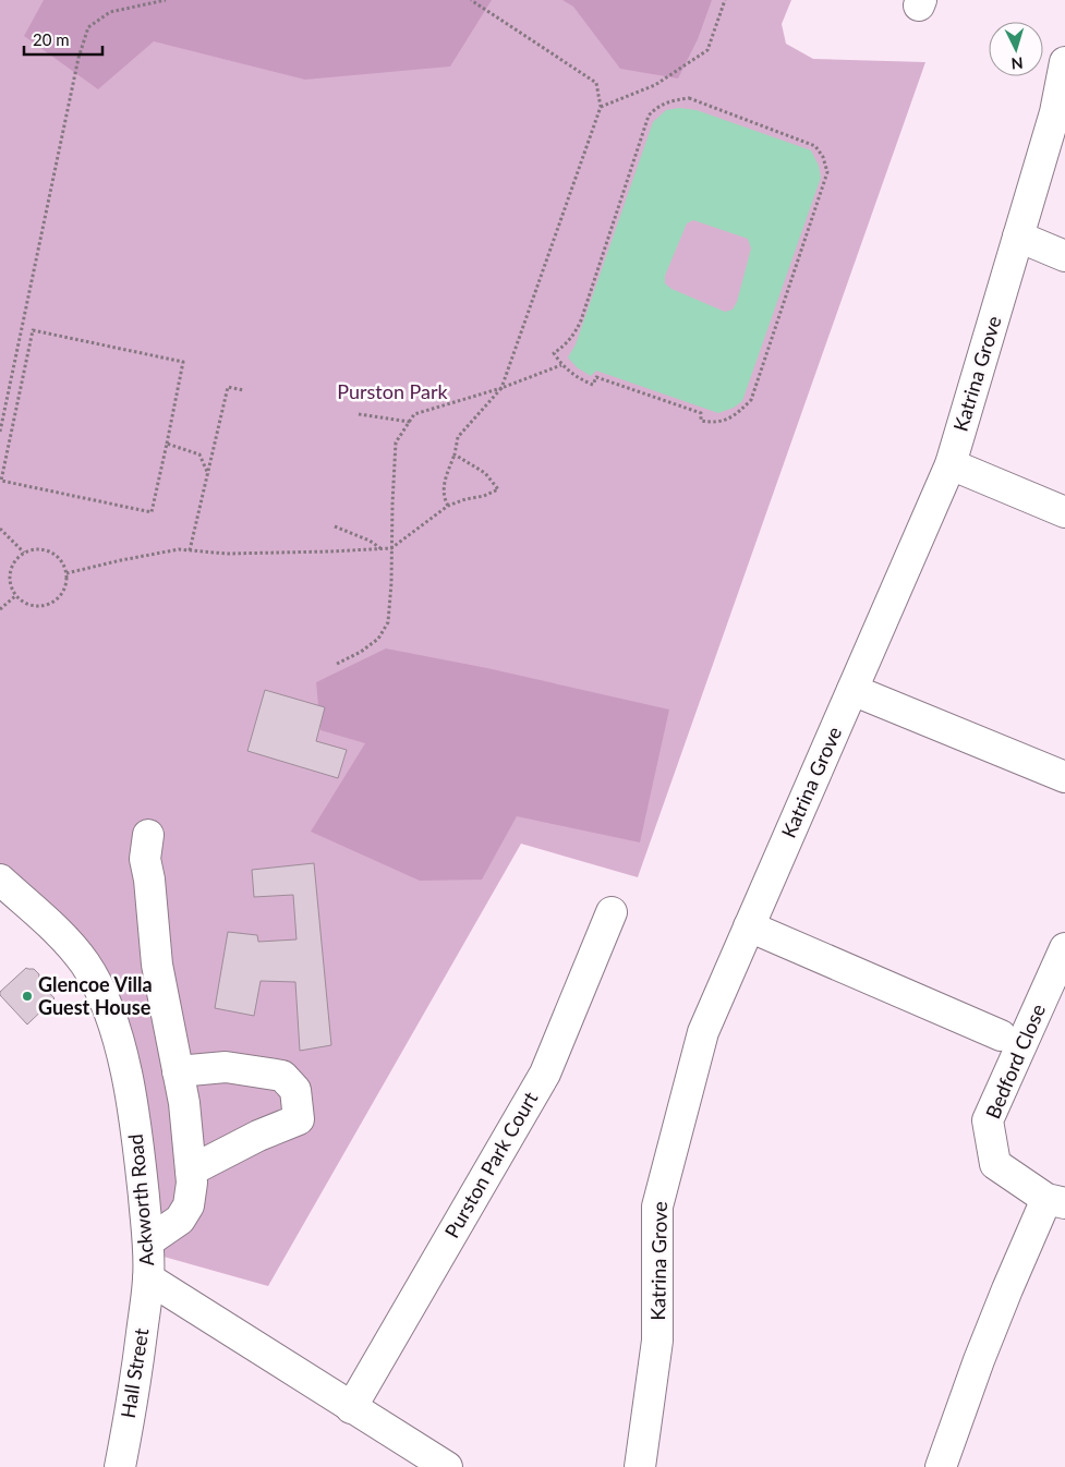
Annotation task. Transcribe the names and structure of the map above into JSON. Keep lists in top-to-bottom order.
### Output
{
  "streets": {
    "street": [
      "Katrina Grove",
      "Bedford Close",
      "Purston Park Court",
      "Ackworth Road",
      "Hall Street"
    ]
  },
  "crossings": [
    ["Purston Park Court", "Ackworth Road"],
    ["Ackworth Road", "Hall Street"]
  ],
  "parks": ["Purston Park"],
  "places": ["Glencoe Villa Guest House"],
  "scale_bar": "20 m",
  "north": "bottom"
}
